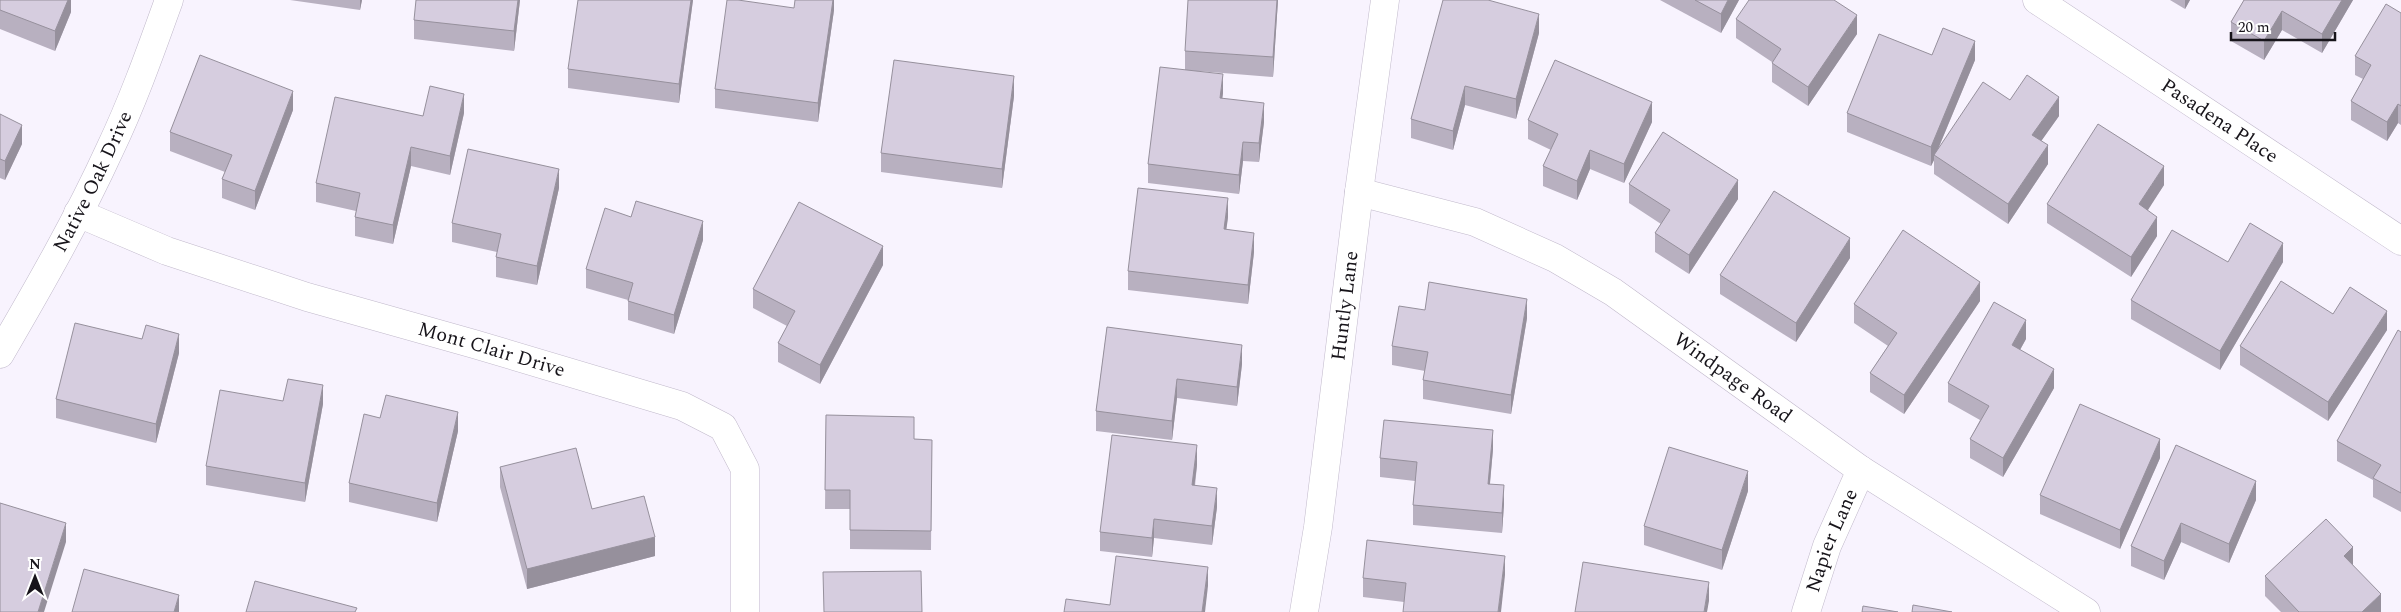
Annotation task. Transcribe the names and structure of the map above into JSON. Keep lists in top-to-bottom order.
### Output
{
  "streets": {
    "street": [
      "Pasadena Place",
      "Native Oak Drive",
      "Huntly Lane",
      "Mont Clair Drive",
      "Windpage Road",
      "Napier Lane"
    ]
  },
  "crossings": [
    ["Native Oak Drive", "Mont Clair Drive"],
    ["Huntly Lane", "Windpage Road"],
    ["Windpage Road", "Napier Lane"]
  ],
  "scale_bar": "20 m",
  "north": "top"
}
